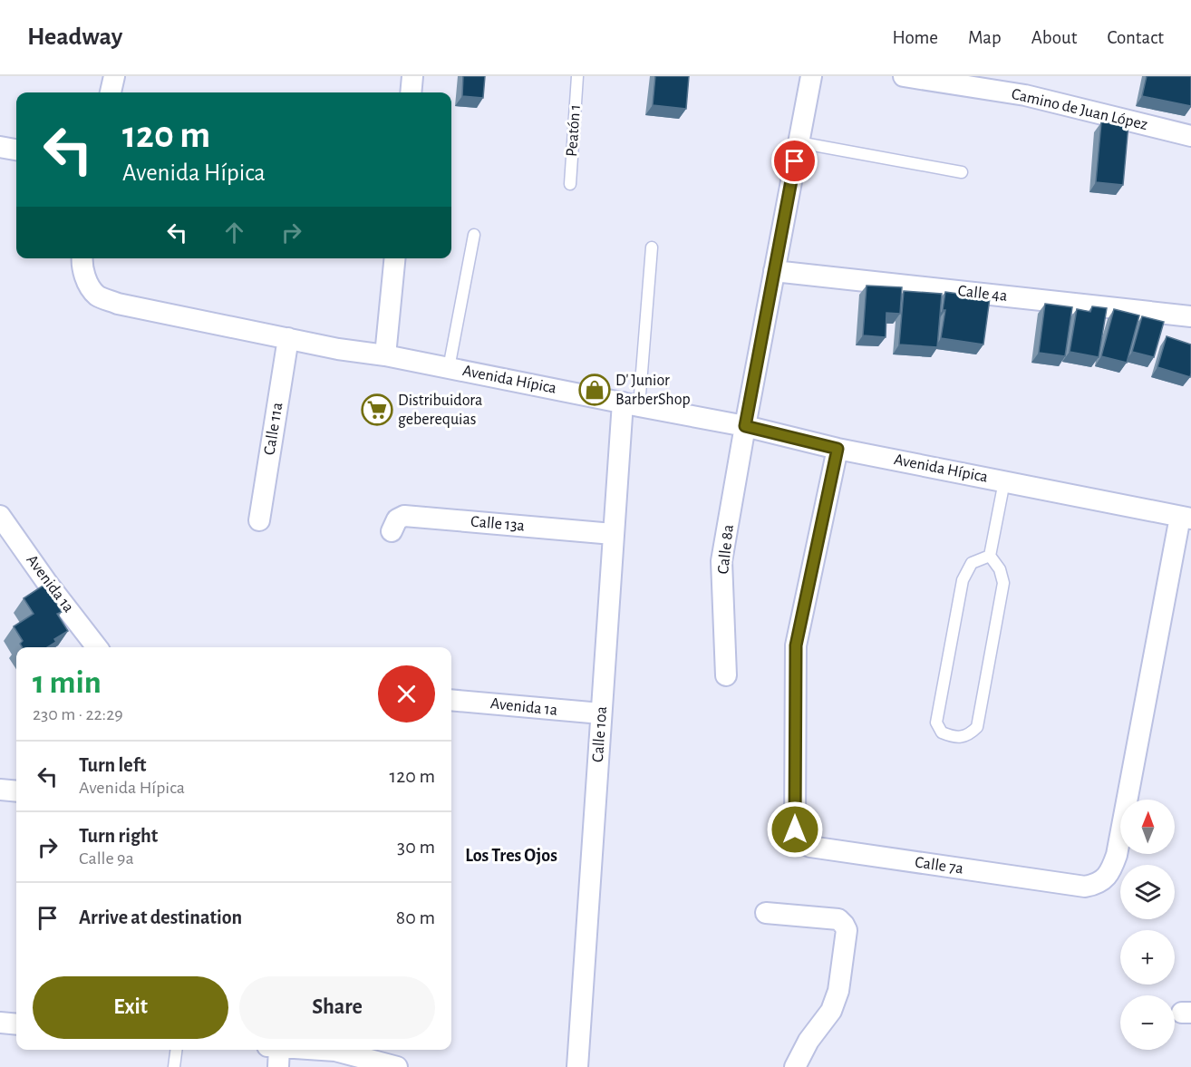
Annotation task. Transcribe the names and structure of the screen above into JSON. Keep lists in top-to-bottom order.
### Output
{
  "streets": {
    "street": [
      "Camino de Juan López",
      "Calle 4a",
      "Avenida Hípica",
      "Calle 11a",
      "Calle 13a",
      "Calle 8a",
      "Avenida 1a",
      "Calle 10a",
      "Calle 7a"
    ],
    "lane": ["Peatón 1"]
  },
  "crossings": [
    ["Calle 4a", "Calle 8a"],
    ["Avenida Hípica", "Calle 11a"],
    ["Avenida Hípica", "Calle 8a"],
    ["Avenida Hípica", "Calle 10a"],
    ["Avenida Hípica", "Calle 7a"],
    ["Calle 13a", "Calle 10a"],
    ["Avenida 1a", "Calle 10a"]
  ],
  "districts": ["Los Tres Ojos"],
  "places": {
    "shop": ["D' Junior BarberShop"],
    "supermarket": ["Distribuidora geberequias"]
  },
  "north": "top",
  "page": {
    "header": "Headway",
    "nav": [
      "Home",
      "Map",
      "About",
      "Contact"
    ],
    "turn": ["120 m", "Avenida Hípica"],
    "heading": ["1 min", "230 m · 22:29"],
    "list": [
      {
        "name": "Turn left",
        "note": "Avenida Hípica",
        "value": "120 m"
      },
      {
        "name": "Turn right",
        "note": "Calle 9a",
        "value": "30 m"
      },
      {
        "name": "Arrive at destination",
        "value": "80 m"
      }
    ],
    "map_buttons": ["+", "−"],
    "buttons": ["Exit", "Share"]
  }
}
